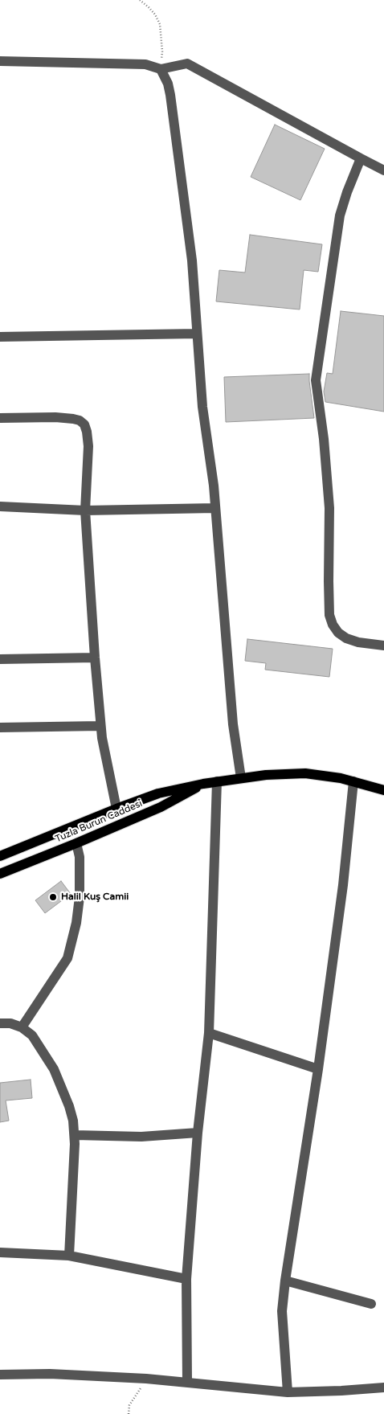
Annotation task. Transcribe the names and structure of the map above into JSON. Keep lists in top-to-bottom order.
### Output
{
  "streets": {
    "main road": ["Tuzla Burun Caddesi"]
  },
  "places": ["Halil Kuş Camii"]
}
